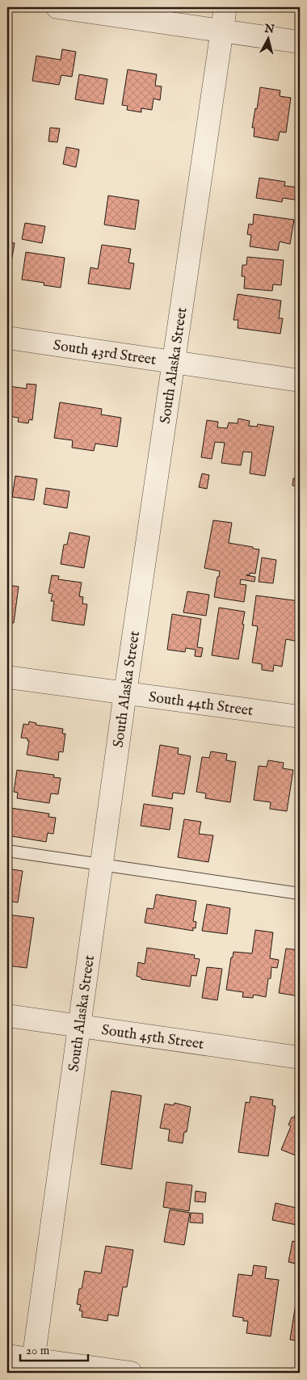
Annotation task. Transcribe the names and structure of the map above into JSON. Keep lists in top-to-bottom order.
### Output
{
  "streets": {
    "street": [
      "South 43rd Street",
      "South Alaska Street",
      "South 44th Street",
      "South 45th Street"
    ]
  },
  "crossings": [
    ["South 43rd Street", "South Alaska Street"],
    ["South Alaska Street", "South 44th Street"],
    ["South Alaska Street", "South 45th Street"]
  ],
  "scale_bar": "20 m",
  "north": "top"
}
